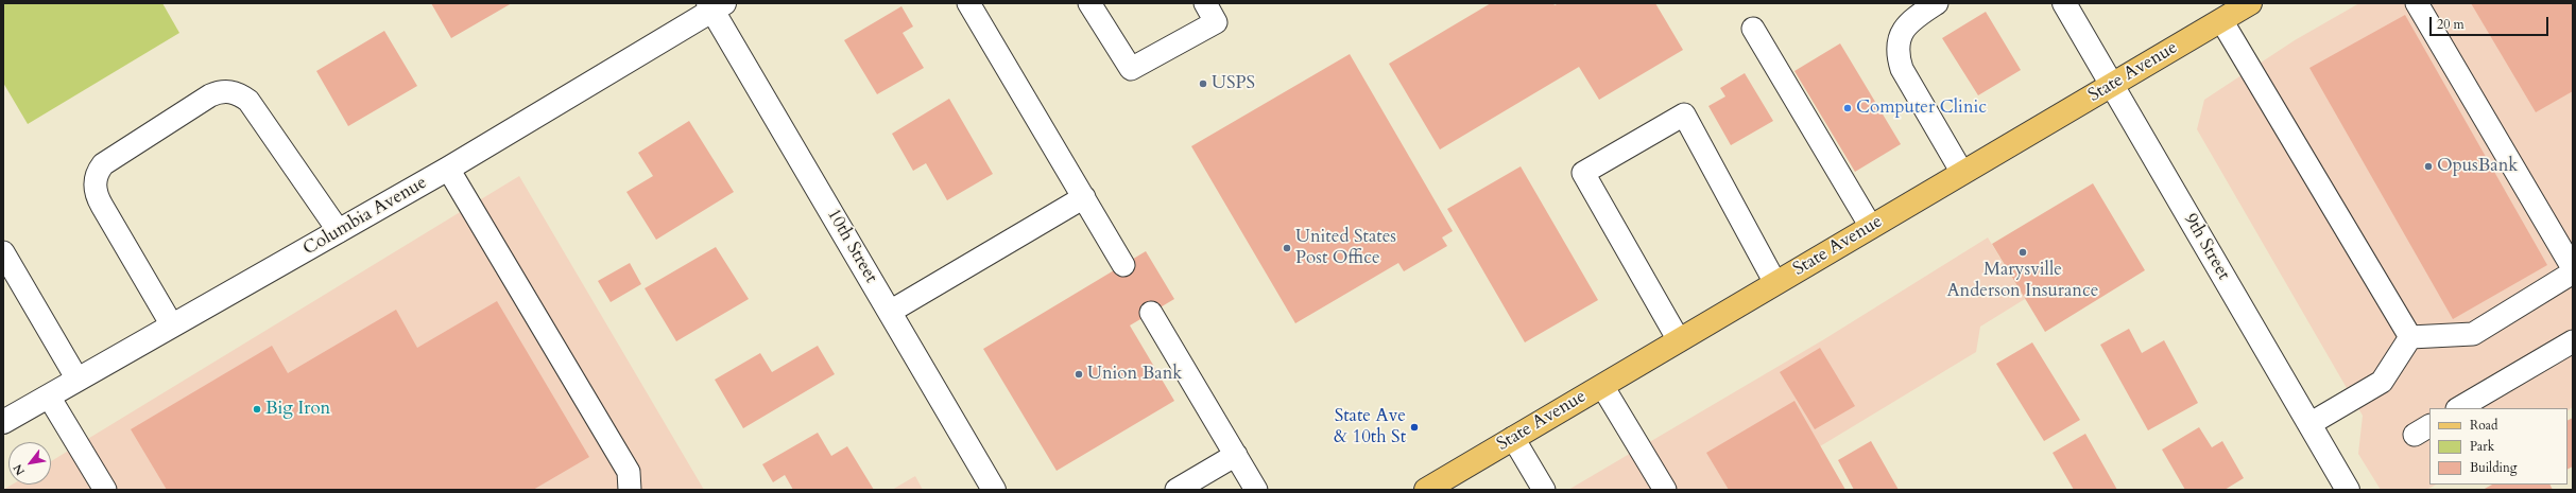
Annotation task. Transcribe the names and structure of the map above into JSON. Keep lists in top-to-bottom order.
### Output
{
  "streets": {
    "main road": ["State Avenue"],
    "street": ["Columbia Avenue", "10th Street", "9th Street"]
  },
  "crossings": [
    ["State Avenue", "9th Street"],
    ["Columbia Avenue", "10th Street"]
  ],
  "places": [
    "USPS",
    "Computer Clinic",
    "OpusBank",
    "United States Post Office",
    "Marysville Anderson Insurance",
    "Union Bank",
    "Big Iron",
    "State Ave & 10th St"
  ],
  "legend": ["Road", "Park", "Building"],
  "scale_bar": "20 m",
  "north": "bottom left"
}
